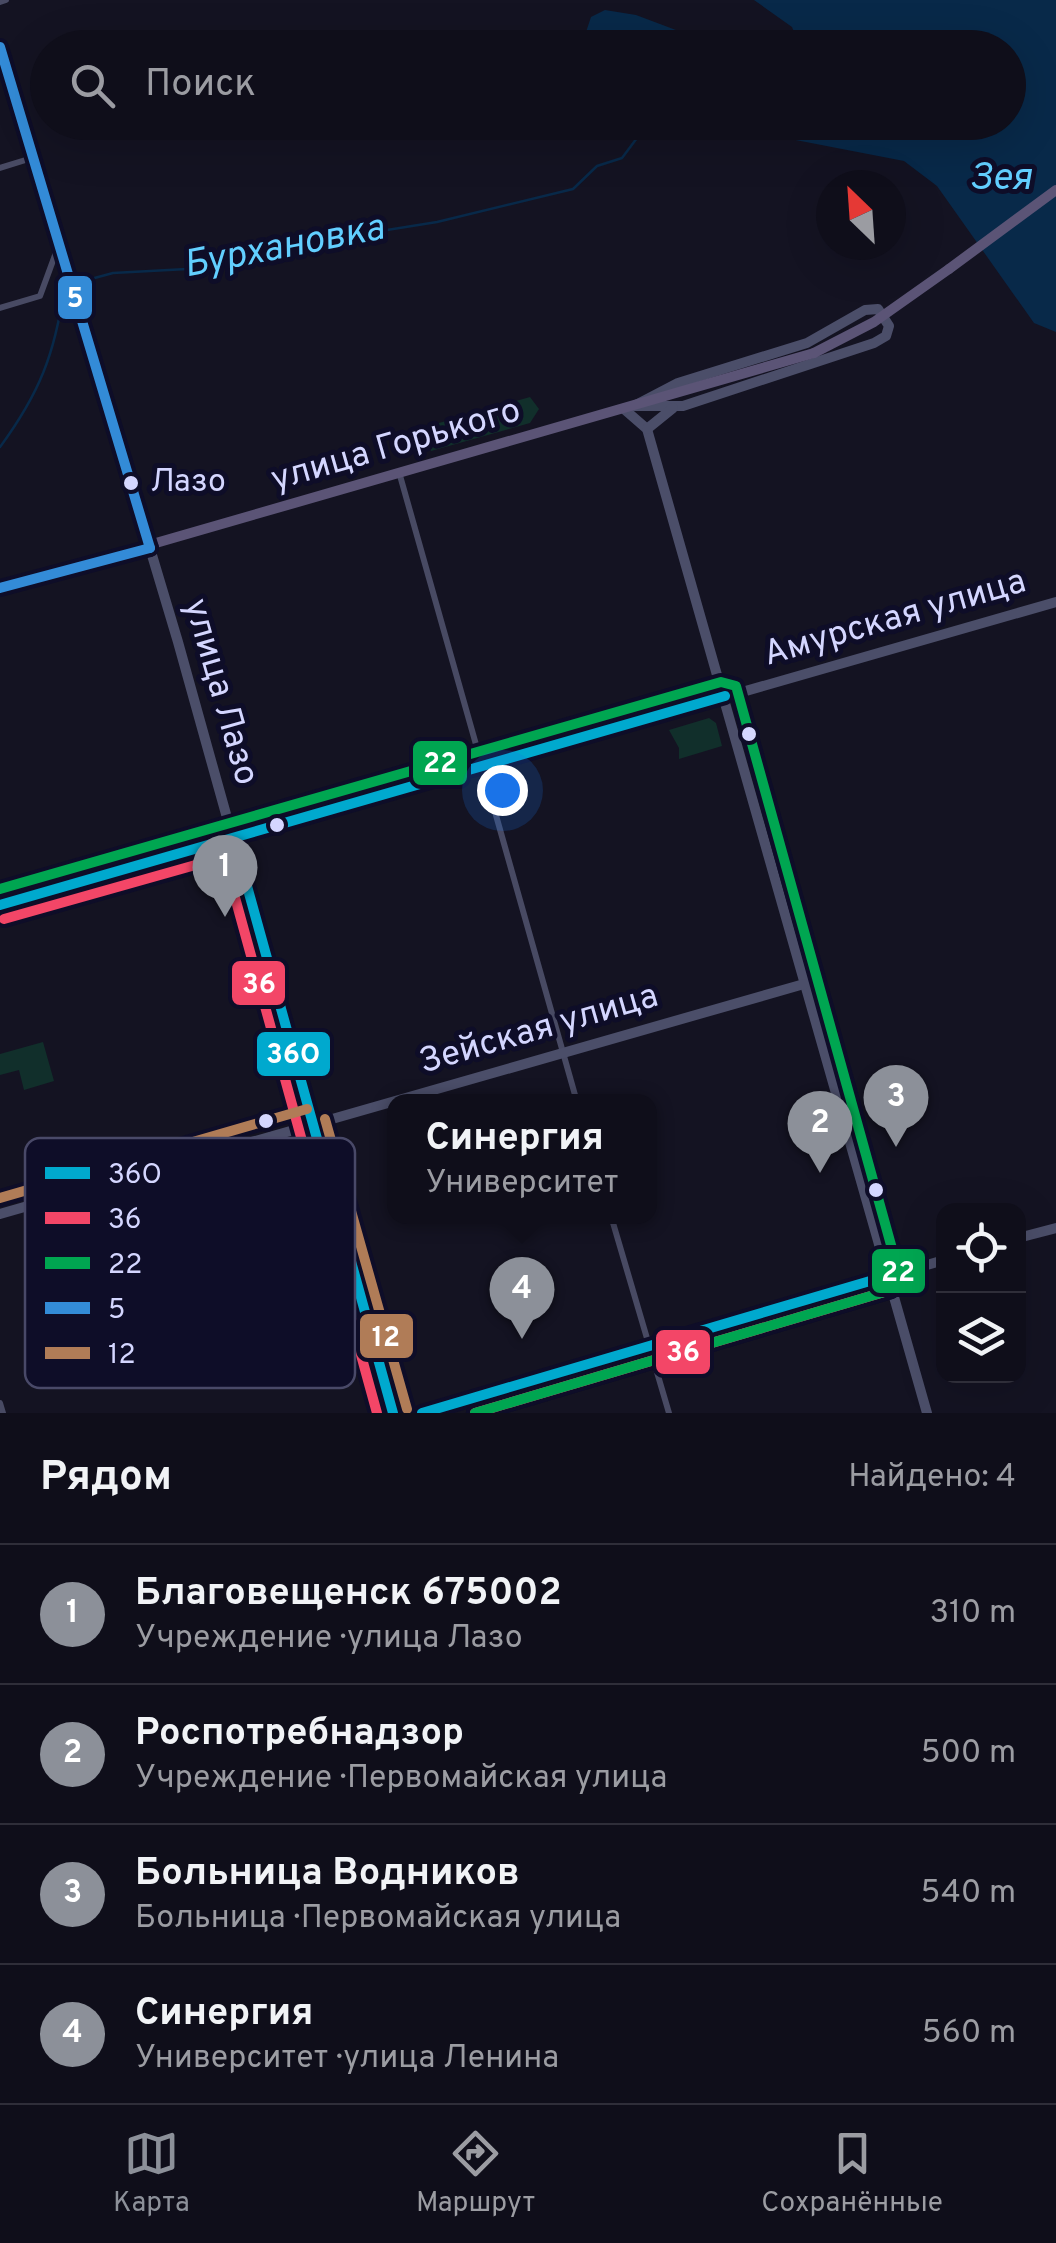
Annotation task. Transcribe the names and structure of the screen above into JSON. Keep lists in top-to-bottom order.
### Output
{
  "streets": {
    "main road": ["улица Горького"],
    "street": ["Амурская улица", "улица Лазо", "Зейская улица"]
  },
  "crossings": [
    ["улица Горького", "улица Лазо"],
    ["Амурская улица", "улица Лазо"],
    ["улица Лазо", "Зейская улица"]
  ],
  "water": ["Зея", "Бурхановка"],
  "places": ["Лазо"],
  "lines": [
    "transit line 5",
    "transit line 22",
    "transit line 36О",
    "transit line 36",
    "transit line 12"
  ],
  "legend": [
    "36О",
    "36",
    "22",
    "5",
    "12"
  ],
  "north": "top left",
  "page": {
    "search": "Поиск",
    "pins": [
      "1",
      "3",
      "2",
      "4"
    ],
    "popup": ["Синергия", "Университет"],
    "heading": ["Рядом", "Найдено: 4"],
    "list": [
      {
        "mark": "1",
        "name": "Благовещенск 675002",
        "note": "Учреждение · улица Лазо",
        "value": "310 m"
      },
      {
        "mark": "2",
        "name": "Роспотребнадзор",
        "note": "Учреждение · Первомайская улица",
        "value": "500 m"
      },
      {
        "mark": "3",
        "name": "Больница Водников",
        "note": "Больница · Первомайская улица",
        "value": "540 m"
      },
      {
        "mark": "4",
        "name": "Синергия",
        "note": "Университет · улица Ленина",
        "value": "560 m"
      }
    ],
    "nav": ["Карта", "Маршрут", "Сохранённые"]
  }
}
